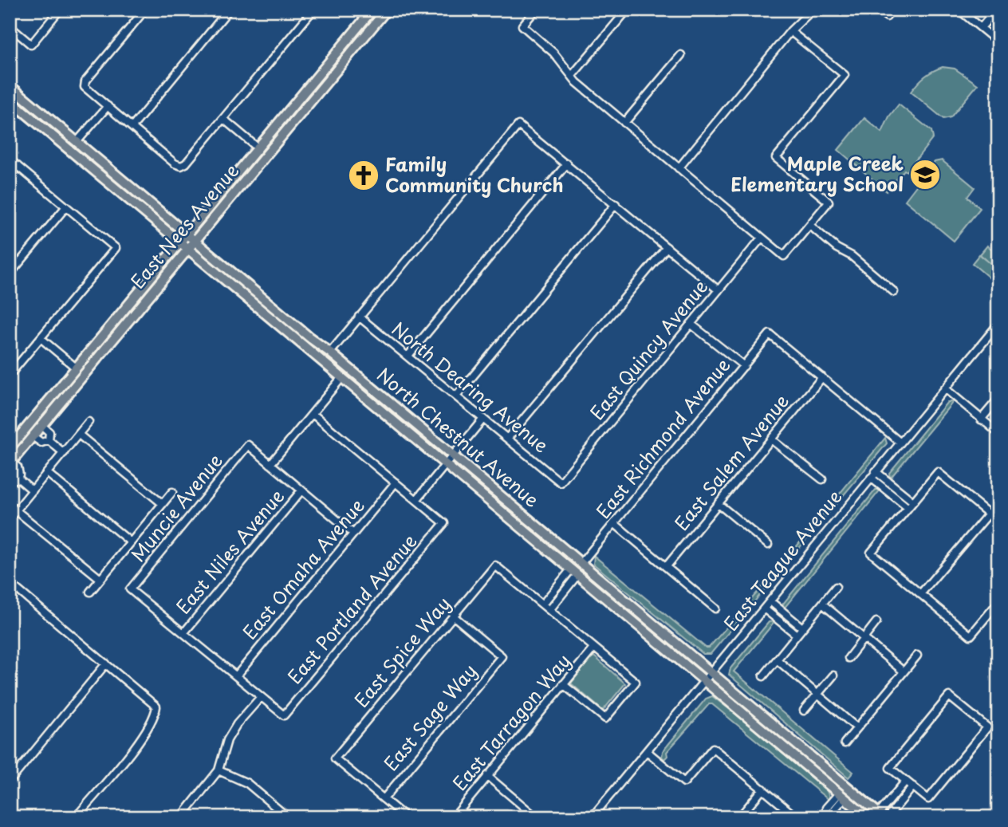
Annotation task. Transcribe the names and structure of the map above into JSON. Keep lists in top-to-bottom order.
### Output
{
  "streets": {
    "main road": ["East Nees Avenue", "North Chestnut Avenue"],
    "street": [
      "East Quincy Avenue",
      "North Dearing Avenue",
      "East Richmond Avenue",
      "East Salem Avenue",
      "Muncie Avenue",
      "East Niles Avenue",
      "East Teague Avenue",
      "East Omaha Avenue",
      "East Portland Avenue",
      "East Spice Way",
      "East Sage Way",
      "East Tarragon Way"
    ]
  },
  "crossings": [
    ["East Nees Avenue", "North Chestnut Avenue"],
    ["East Quincy Avenue", "North Dearing Avenue"],
    ["North Chestnut Avenue", "East Richmond Avenue"],
    ["North Chestnut Avenue", "East Teague Avenue"],
    ["East Richmond Avenue", "East Salem Avenue"],
    ["Muncie Avenue", "East Niles Avenue"],
    ["East Spice Way", "East Sage Way"]
  ],
  "places": {
    "school or university": ["Maple Creek Elementary School"],
    "church": ["Family Community Church"]
  }
}
